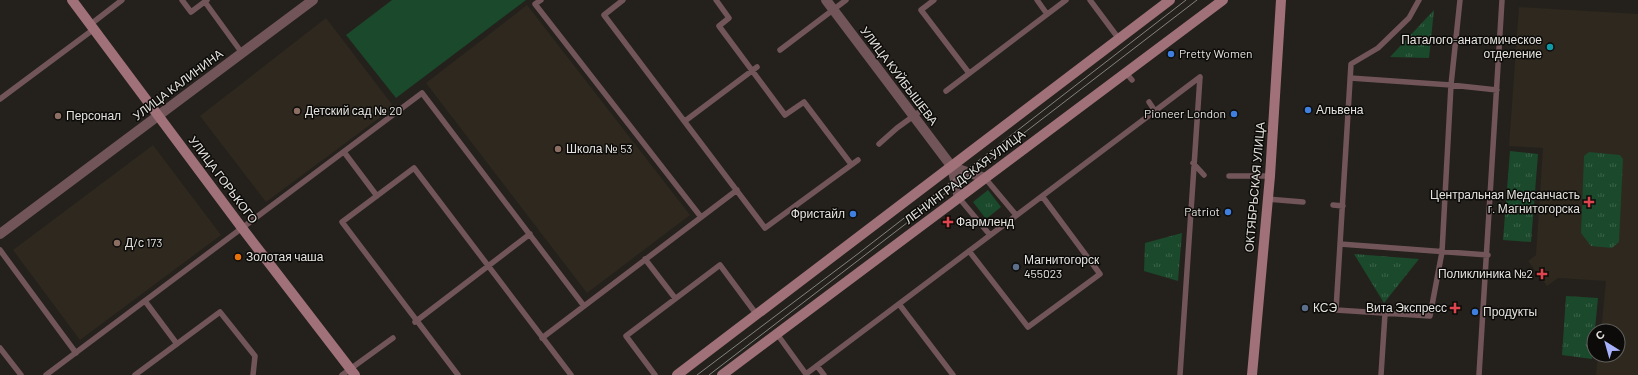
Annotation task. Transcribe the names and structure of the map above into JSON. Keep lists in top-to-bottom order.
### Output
{
  "streets": {
    "main road": ["ЛЕНИНГРАДСКАЯ УЛИЦА", "УЛИЦА ГОРЬКОГО", "ОКТЯБРЬСКАЯ УЛИЦА"],
    "street": ["УЛИЦА КУЙБЫШЕВА", "УЛИЦА КАЛИНИНА"]
  },
  "crossings": [
    ["УЛИЦА КУЙБЫШЕВА", "ЛЕНИНГРАДСКАЯ УЛИЦА"],
    ["УЛИЦА КАЛИНИНА", "УЛИЦА ГОРЬКОГО"]
  ],
  "places": {
    "other": [
      "Паталого-анатомическое отделение",
      "Pretty Women",
      "Альвена",
      "Детский сад № 20",
      "Pioneer London",
      "Персонал",
      "Школа № 53",
      "Patriot",
      "Фристайл",
      "Д/с 173",
      "Золотая чаша",
      "Магнитогорск 455023",
      "КСЭ",
      "Продукты"
    ],
    "health": [
      "Центральная Медсанчасть г. Магнитогорска",
      "Фармленд",
      "Поликлиника №2",
      "Вита Экспресс"
    ]
  },
  "north": "top left"
}
